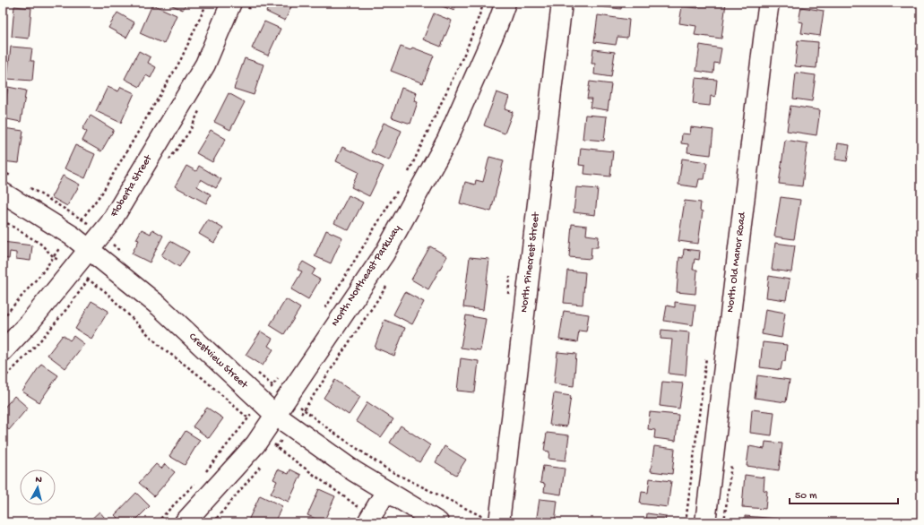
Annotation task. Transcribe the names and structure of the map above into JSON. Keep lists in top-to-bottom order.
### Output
{
  "streets": {
    "street": [
      "Floberta Street",
      "North Pinecrest Street",
      "North Old Manor Road",
      "North Northeast Parkway",
      "Crestview Street"
    ]
  },
  "crossings": [
    ["Floberta Street", "Crestview Street"],
    ["North Northeast Parkway", "Crestview Street"]
  ],
  "scale_bar": "50 m",
  "north": "top"
}
